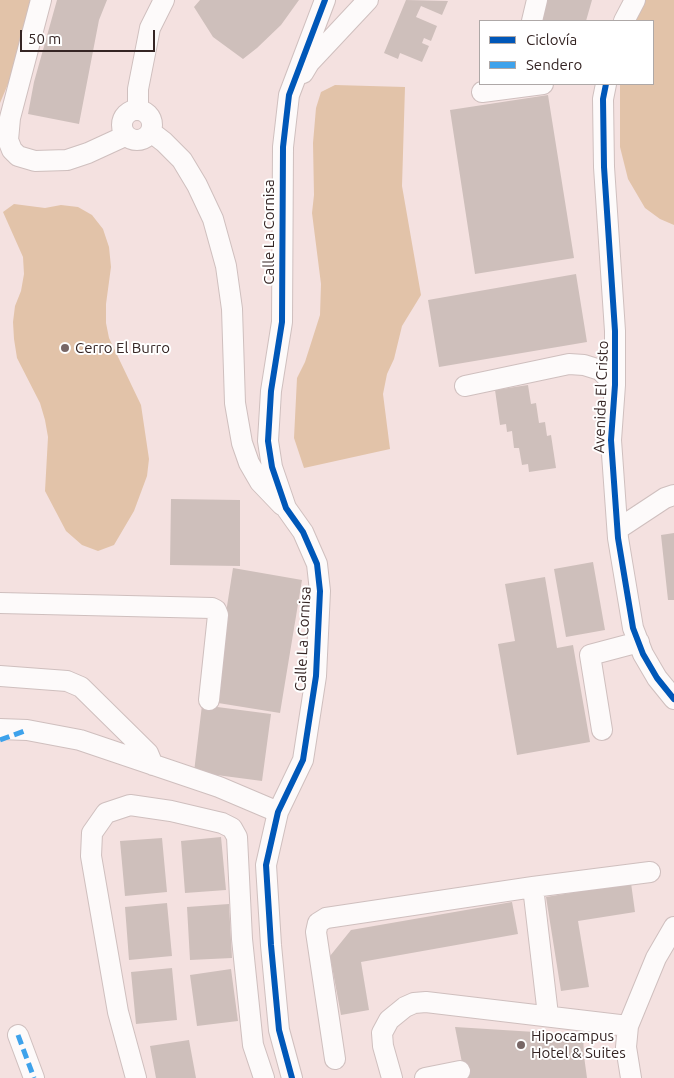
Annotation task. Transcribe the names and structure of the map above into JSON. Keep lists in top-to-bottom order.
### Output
{
  "streets": {
    "street": ["Calle La Cornisa", "Avenida El Cristo"]
  },
  "places": ["Cerro El Burro", "Hipocampus Hotel & Suites"],
  "legend": ["Ciclovía", "Sendero"],
  "scale_bar": "50 m"
}
